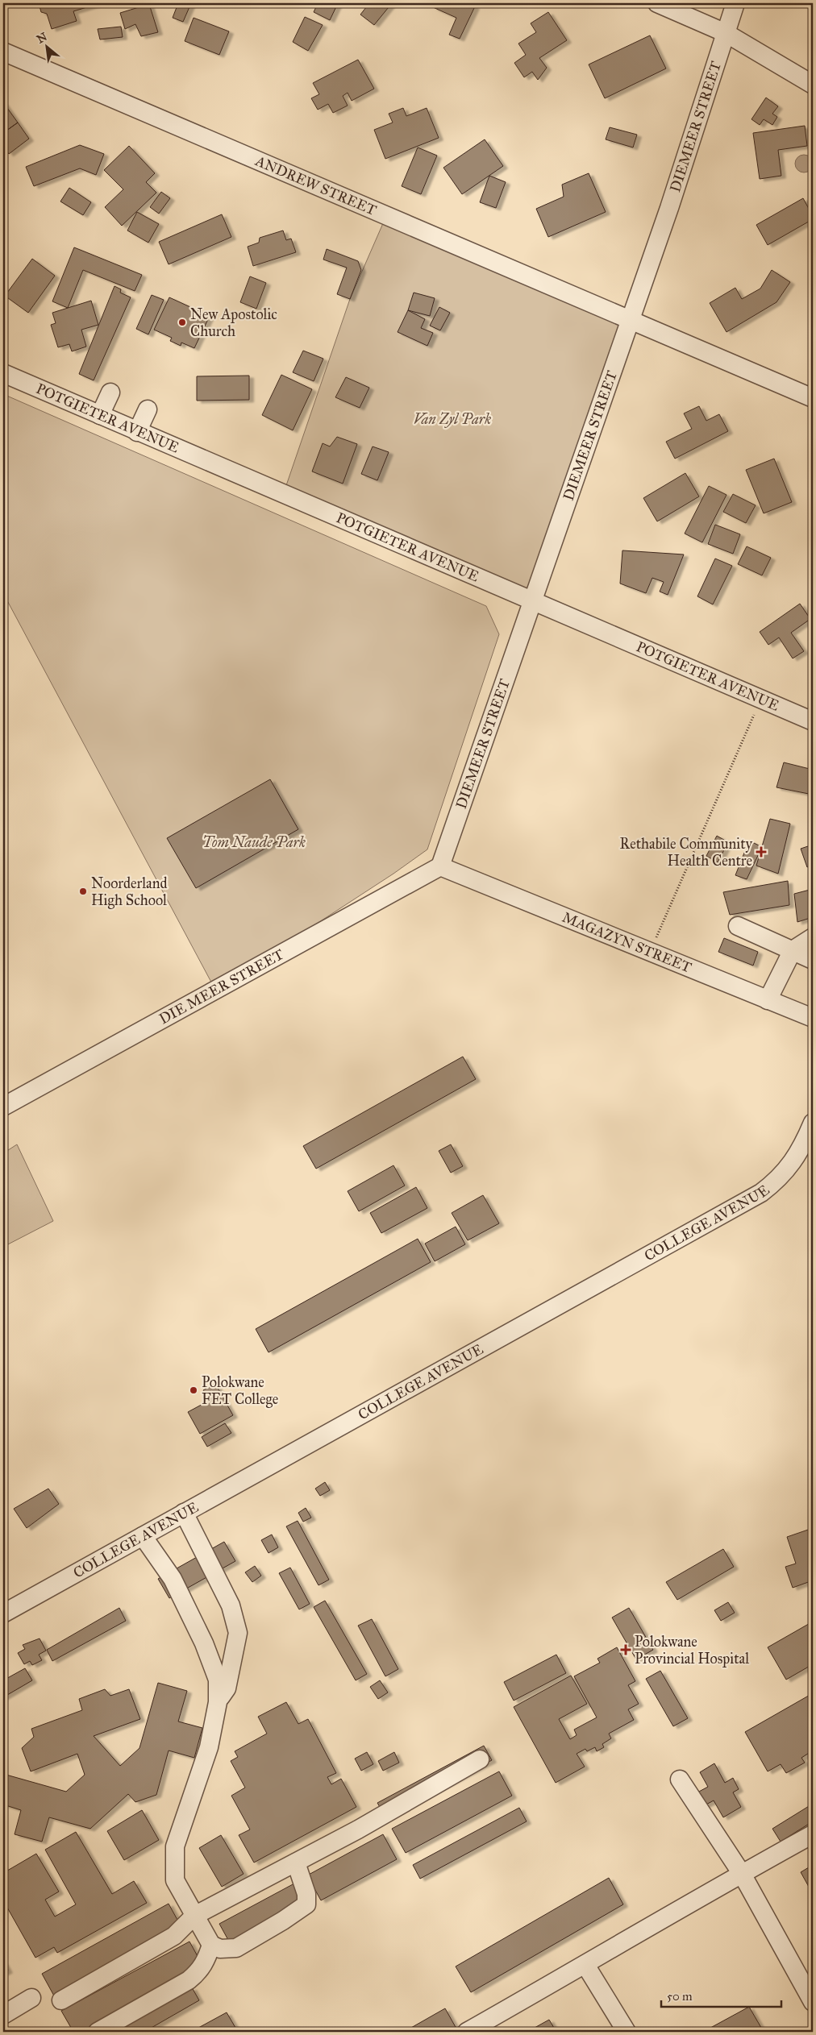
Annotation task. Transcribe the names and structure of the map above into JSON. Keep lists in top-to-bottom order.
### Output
{
  "streets": {
    "street": [
      "DIEMEER STREET",
      "ANDREW STREET",
      "POTGIETER AVENUE",
      "MAGAZYN STREET",
      "DIE MEER STREET",
      "COLLEGE AVENUE"
    ]
  },
  "crossings": [
    ["DIEMEER STREET", "ANDREW STREET"],
    ["DIEMEER STREET", "POTGIETER AVENUE"],
    ["DIEMEER STREET", "MAGAZYN STREET"],
    ["DIEMEER STREET", "DIE MEER STREET"],
    ["MAGAZYN STREET", "DIE MEER STREET"]
  ],
  "parks": ["Van Zyl Park", "Tom Naude Park"],
  "places": {
    "other": ["New Apostolic Church", "Noorderland High School", "Polokwane FET College"],
    "health": ["Rethabile Community Health Centre", "Polokwane Provincial Hospital"]
  },
  "scale_bar": "50 m",
  "north": "top left"
}
